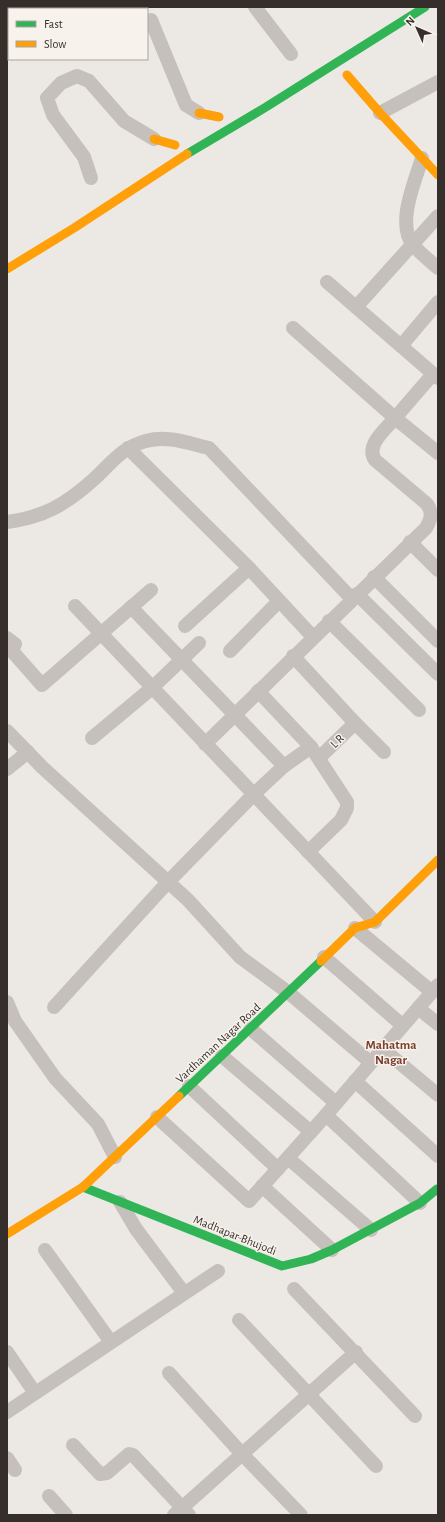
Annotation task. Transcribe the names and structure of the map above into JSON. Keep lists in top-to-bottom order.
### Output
{
  "streets": {
    "main road": ["Vardhaman Nagar Road", "Madhapar-Bhujodi"],
    "street": ["L R"]
  },
  "crossings": [
    ["Vardhaman Nagar Road", "Madhapar-Bhujodi"]
  ],
  "districts": ["Mahatma Nagar"],
  "legend": ["Fast", "Slow"],
  "north": "top left"
}
